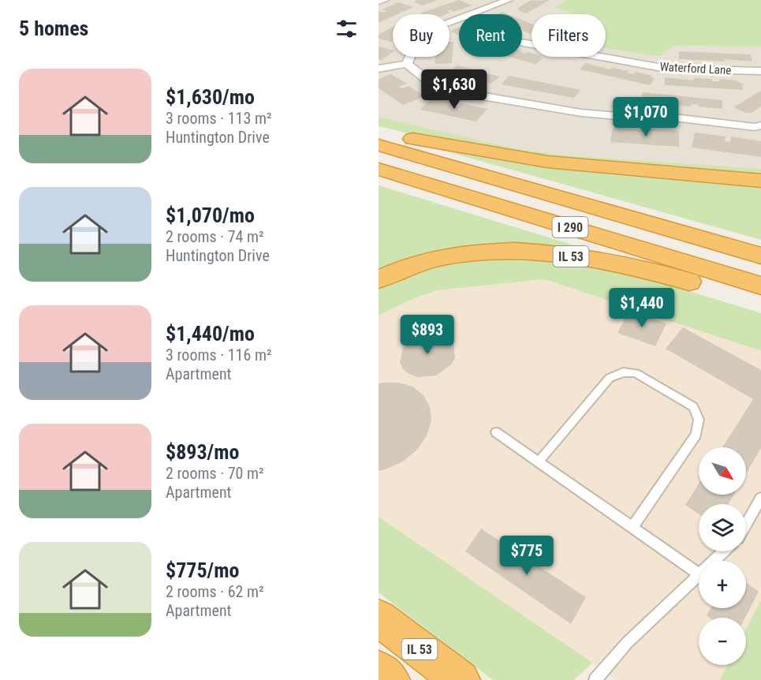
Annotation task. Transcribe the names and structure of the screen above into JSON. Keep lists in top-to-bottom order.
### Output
{
  "streets": {
    "highway": ["I 290", "IL 53"],
    "street": ["Waterford Lane"]
  },
  "north": "bottom right",
  "page": {
    "heading": "5 homes",
    "chip": ["Buy", "Rent", "Filters"],
    "list": [
      {
        "name": "$1,630/mo",
        "note": "3 rooms · 113 m² · Huntington Drive"
      },
      {
        "name": "$1,070/mo",
        "note": "2 rooms · 74 m² · Huntington Drive"
      },
      {
        "name": "$1,440/mo",
        "note": "3 rooms · 116 m² · Apartment"
      },
      {
        "name": "$893/mo",
        "note": "2 rooms · 70 m² · Apartment"
      },
      {
        "name": "$775/mo",
        "note": "2 rooms · 62 m² · Apartment"
      }
    ],
    "price": [
      "$1,630",
      "$1,070",
      "$1,440",
      "$893",
      "$775"
    ],
    "map_buttons": ["+", "−"]
  }
}
